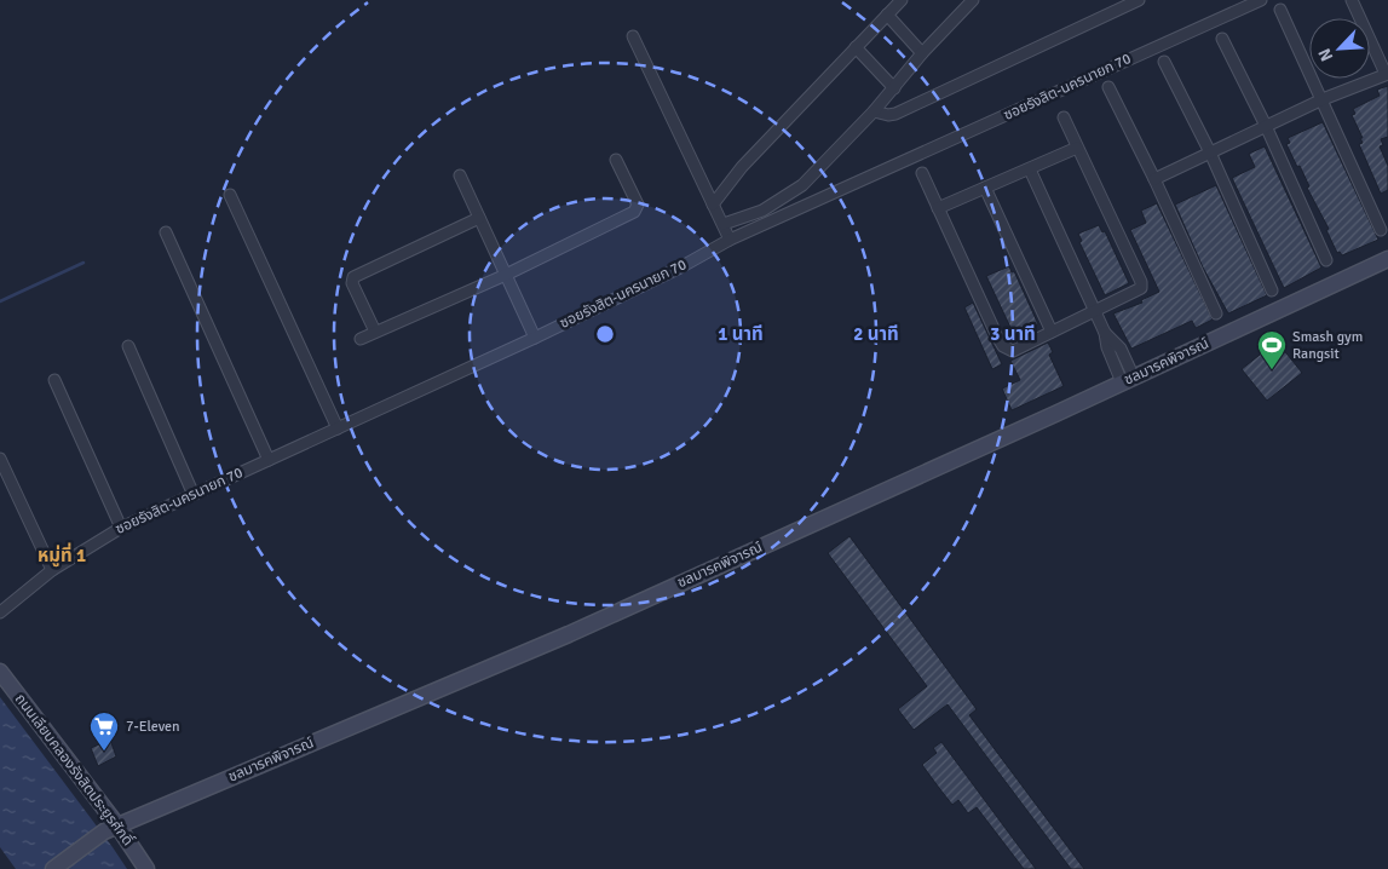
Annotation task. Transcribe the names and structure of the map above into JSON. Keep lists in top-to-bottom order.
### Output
{
  "streets": {
    "street": ["ซอยรังสิต-นครนายก 70", "ชลมารคพิจารณ์", "ถนนเลียบคลองรังสิตประยูรศักดิ์"]
  },
  "crossings": [
    ["ชลมารคพิจารณ์", "ถนนเลียบคลองรังสิตประยูรศักดิ์"]
  ],
  "districts": ["หมู่ที่ 1"],
  "places": {
    "sports": ["Smash gym Rangsit"],
    "supermarket": ["7-Eleven"]
  },
  "north": "bottom left",
  "rings": ["1 นาที", "2 นาที", "3 นาที"]
}
